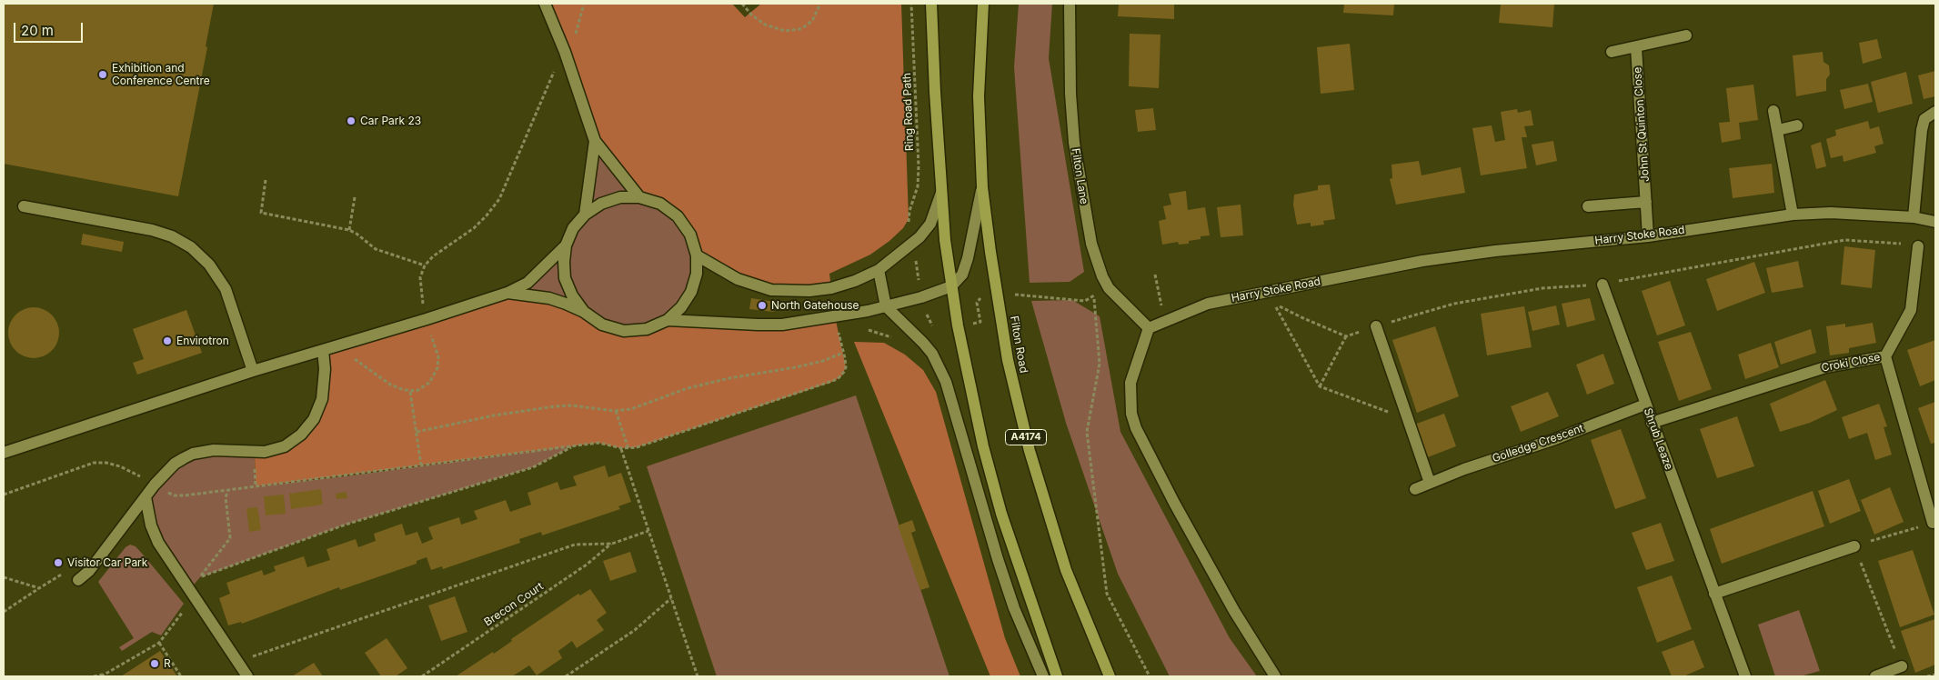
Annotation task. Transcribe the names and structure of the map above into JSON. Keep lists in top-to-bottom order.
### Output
{
  "streets": {
    "main road": ["Filton Road", "A4174"],
    "street": [
      "John St Quinton Close",
      "Filton Lane",
      "Harry Stoke Road",
      "Croki Close",
      "Shrub Leaze",
      "Golledge Crescent"
    ],
    "path": ["Ring Road Path", "Brecon Court"]
  },
  "crossings": [
    ["John St Quinton Close", "Harry Stoke Road"],
    ["Filton Lane", "Harry Stoke Road"],
    ["Croki Close", "Shrub Leaze"],
    ["Shrub Leaze", "Golledge Crescent"]
  ],
  "places": [
    "Exhibition and Conference Centre",
    "Car Park 23",
    "North Gatehouse",
    "Envirotron",
    "Visitor Car Park",
    "R"
  ],
  "scale_bar": "20 m"
}
